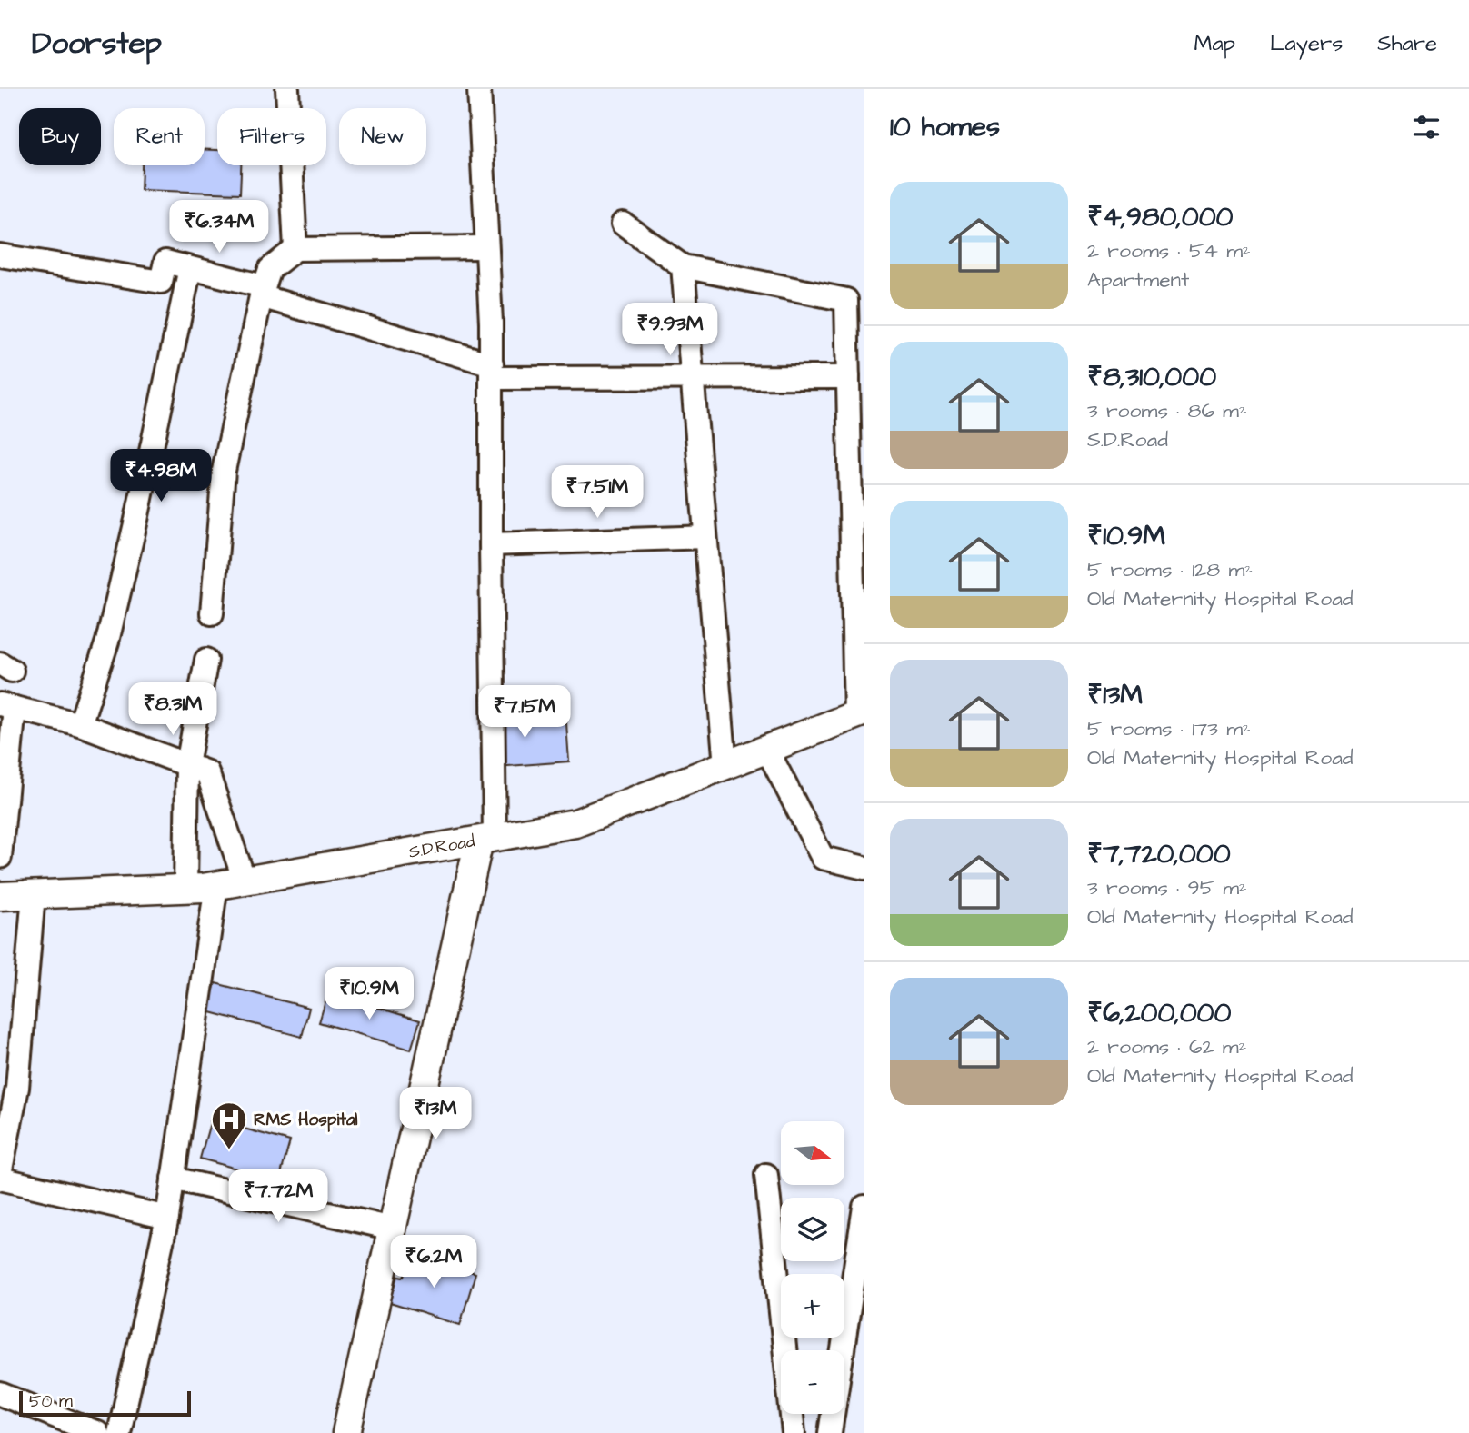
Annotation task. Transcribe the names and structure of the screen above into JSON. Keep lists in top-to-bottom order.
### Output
{
  "streets": {
    "street": ["S.D.Road"]
  },
  "places": {
    "hospital": ["RMS Hospital"]
  },
  "scale_bar": "50 m",
  "north": "right",
  "page": {
    "header": "Doorstep",
    "nav": ["Map", "Layers", "Share"],
    "heading": "10 homes",
    "chip": [
      "Buy",
      "Rent",
      "Filters",
      "New"
    ],
    "list": [
      {
        "name": "₹4,980,000",
        "note": "2 rooms · 54 m² · Apartment"
      },
      {
        "name": "₹8,310,000",
        "note": "3 rooms · 86 m² · S.D.Road"
      },
      {
        "name": "₹10.9M",
        "note": "5 rooms · 128 m² · Old Maternity Hospital Road"
      },
      {
        "name": "₹13M",
        "note": "5 rooms · 173 m² · Old Maternity Hospital Road"
      },
      {
        "name": "₹7,720,000",
        "note": "3 rooms · 95 m² · Old Maternity Hospital Road"
      },
      {
        "name": "₹6,200,000",
        "note": "2 rooms · 62 m² · Old Maternity Hospital Road"
      }
    ],
    "price": [
      "₹6.34M",
      "₹9.93M",
      "₹4.98M",
      "₹7.51M",
      "₹8.31M",
      "₹7.15M",
      "₹10.9M",
      "₹13M",
      "₹7.72M",
      "₹6.2M"
    ],
    "map_buttons": ["+", "−"],
    "scale": "50 m"
  }
}
